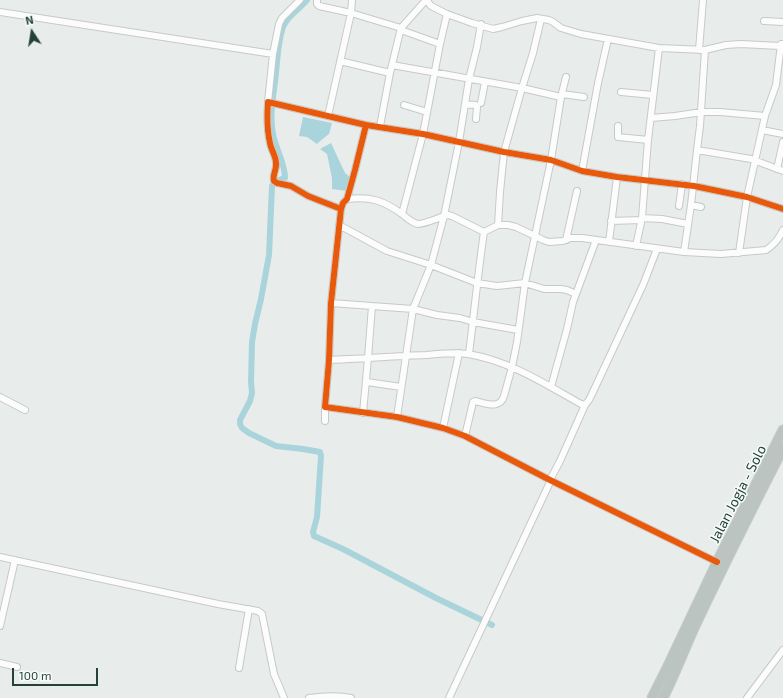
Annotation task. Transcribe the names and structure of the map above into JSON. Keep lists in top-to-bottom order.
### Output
{
  "streets": {
    "highway": ["Jalan Jogja - Solo"]
  },
  "scale_bar": "100 m",
  "north": "top"
}
